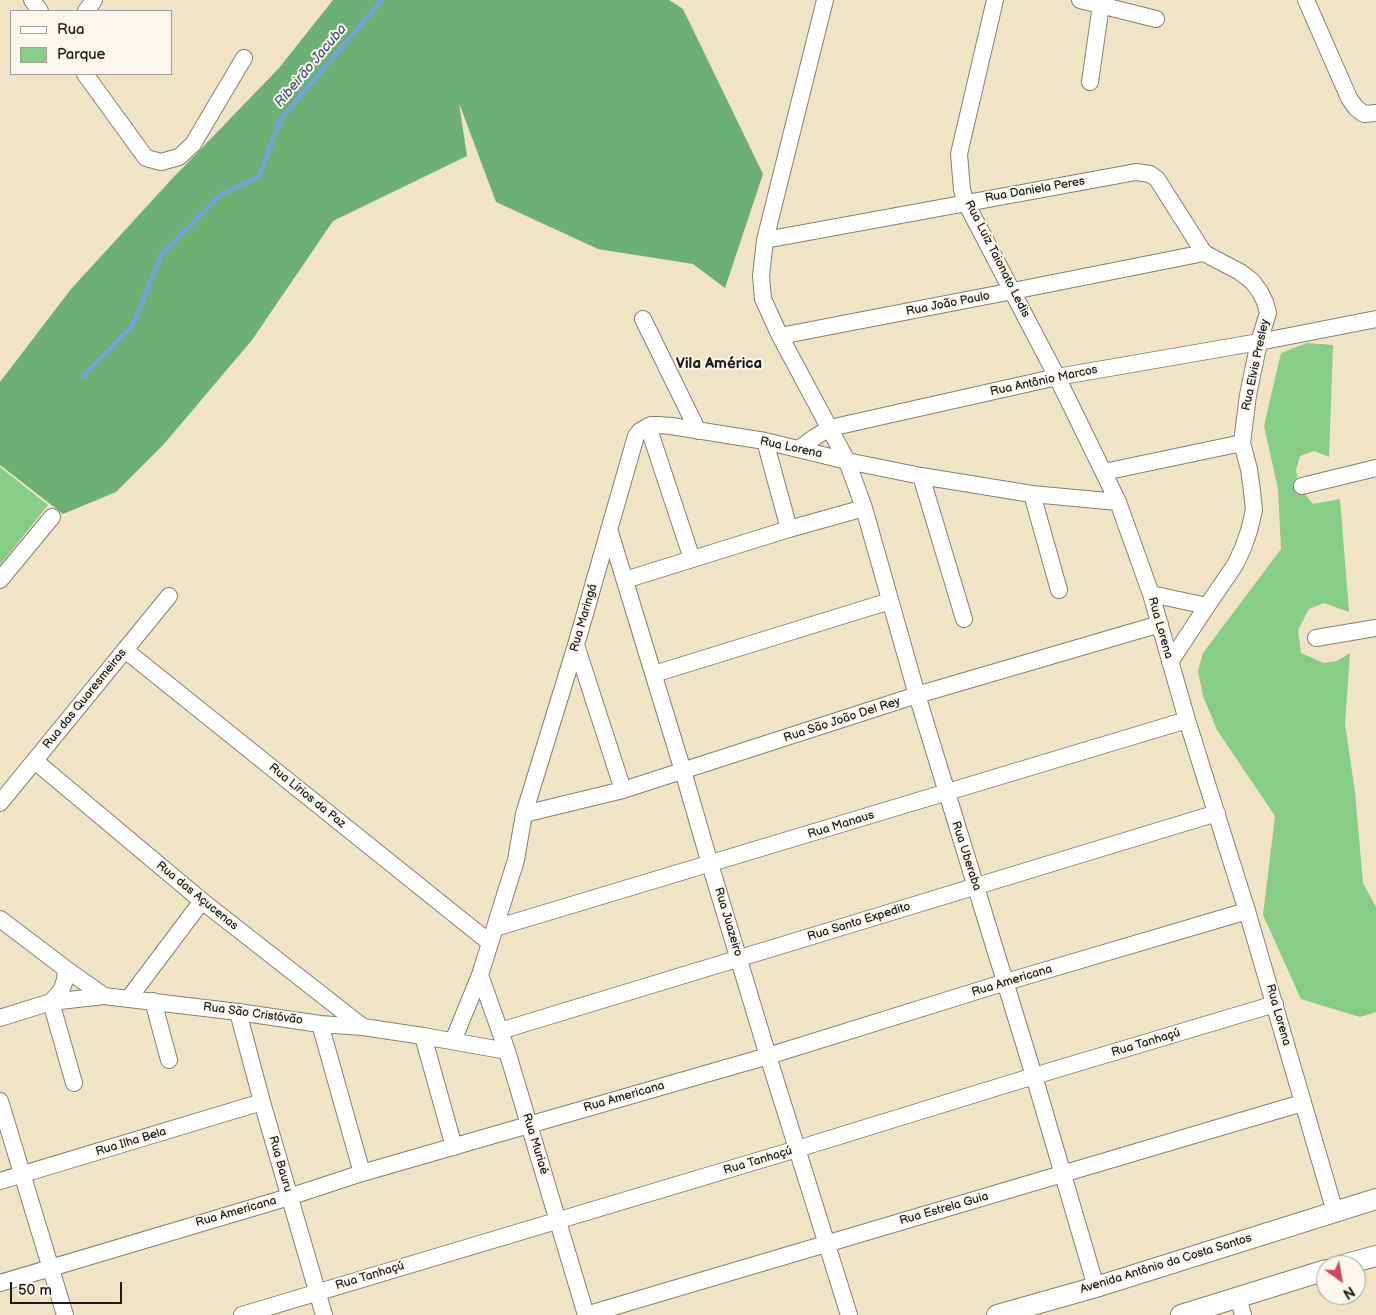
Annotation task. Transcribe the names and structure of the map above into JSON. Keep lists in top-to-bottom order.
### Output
{
  "streets": {
    "street": [
      "Rua Daniela Peres",
      "Rua Luiz Taionato Ledis",
      "Rua João Paulo",
      "Rua Elvis Presley",
      "Rua Antônio Marcos",
      "Rua Lorena",
      "Rua Maringá",
      "Rua das Quaresmeiras",
      "Rua São João Del Rey",
      "Rua Lírios da Paz",
      "Rua Manaus",
      "Rua Uberaba",
      "Rua das Açucenas",
      "Rua Juazeiro",
      "Rua Santo Expedito",
      "Rua Americana",
      "Rua São Cristóvão",
      "Rua Tanhaçú",
      "Rua Ilha Bela",
      "Rua Muriaé",
      "Rua Bauru",
      "Rua Estrela Guia",
      "Avenida Antônio da Costa Santos"
    ]
  },
  "crossings": [
    ["Rua Daniela Peres", "Rua Luiz Taionato Ledis"],
    ["Rua Daniela Peres", "Rua Elvis Presley"],
    ["Rua Daniela Peres", "Rua Uberaba"],
    ["Rua Luiz Taionato Ledis", "Rua João Paulo"],
    ["Rua Luiz Taionato Ledis", "Rua Antônio Marcos"],
    ["Rua Luiz Taionato Ledis", "Rua Lorena"],
    ["Rua João Paulo", "Rua Elvis Presley"],
    ["Rua João Paulo", "Rua Uberaba"],
    ["Rua Elvis Presley", "Rua Antônio Marcos"],
    ["Rua Elvis Presley", "Rua Lorena"],
    ["Rua Antônio Marcos", "Rua Uberaba"],
    ["Rua Lorena", "Rua Maringá"],
    ["Rua Lorena", "Rua São João Del Rey"],
    ["Rua Lorena", "Rua Manaus"],
    ["Rua Lorena", "Rua Uberaba"],
    ["Rua Lorena", "Rua Santo Expedito"],
    ["Rua Lorena", "Rua Americana"],
    ["Rua Lorena", "Rua Tanhaçú"],
    ["Rua Lorena", "Rua Estrela Guia"],
    ["Rua Lorena", "Avenida Antônio da Costa Santos"],
    ["Rua Maringá", "Rua São João Del Rey"],
    ["Rua Maringá", "Rua Juazeiro"],
    ["Rua das Quaresmeiras", "Rua Lírios da Paz"],
    ["Rua das Quaresmeiras", "Rua das Açucenas"],
    ["Rua São João Del Rey", "Rua Uberaba"],
    ["Rua São João Del Rey", "Rua Juazeiro"],
    ["Rua Lírios da Paz", "Rua Manaus"],
    ["Rua Manaus", "Rua Uberaba"],
    ["Rua Manaus", "Rua Juazeiro"],
    ["Rua Uberaba", "Rua Santo Expedito"],
    ["Rua Uberaba", "Rua Americana"],
    ["Rua Uberaba", "Rua Tanhaçú"],
    ["Rua Uberaba", "Rua Estrela Guia"],
    ["Rua Uberaba", "Avenida Antônio da Costa Santos"],
    ["Rua das Açucenas", "Rua São Cristóvão"],
    ["Rua Juazeiro", "Rua Santo Expedito"],
    ["Rua Juazeiro", "Rua Americana"],
    ["Rua Juazeiro", "Rua Tanhaçú"],
    ["Rua Juazeiro", "Rua Estrela Guia"],
    ["Rua Santo Expedito", "Rua Muriaé"],
    ["Rua Americana", "Rua Muriaé"],
    ["Rua Americana", "Rua Bauru"],
    ["Rua São Cristóvão", "Rua Muriaé"],
    ["Rua São Cristóvão", "Rua Bauru"],
    ["Rua Tanhaçú", "Rua Muriaé"],
    ["Rua Tanhaçú", "Rua Bauru"],
    ["Rua Ilha Bela", "Rua Bauru"],
    ["Rua Muriaé", "Rua Estrela Guia"]
  ],
  "districts": ["Vila América"],
  "water": ["Ribeirão Jacuba"],
  "legend": ["Rua", "Parque"],
  "scale_bar": "50 m",
  "north": "bottom right"
}
